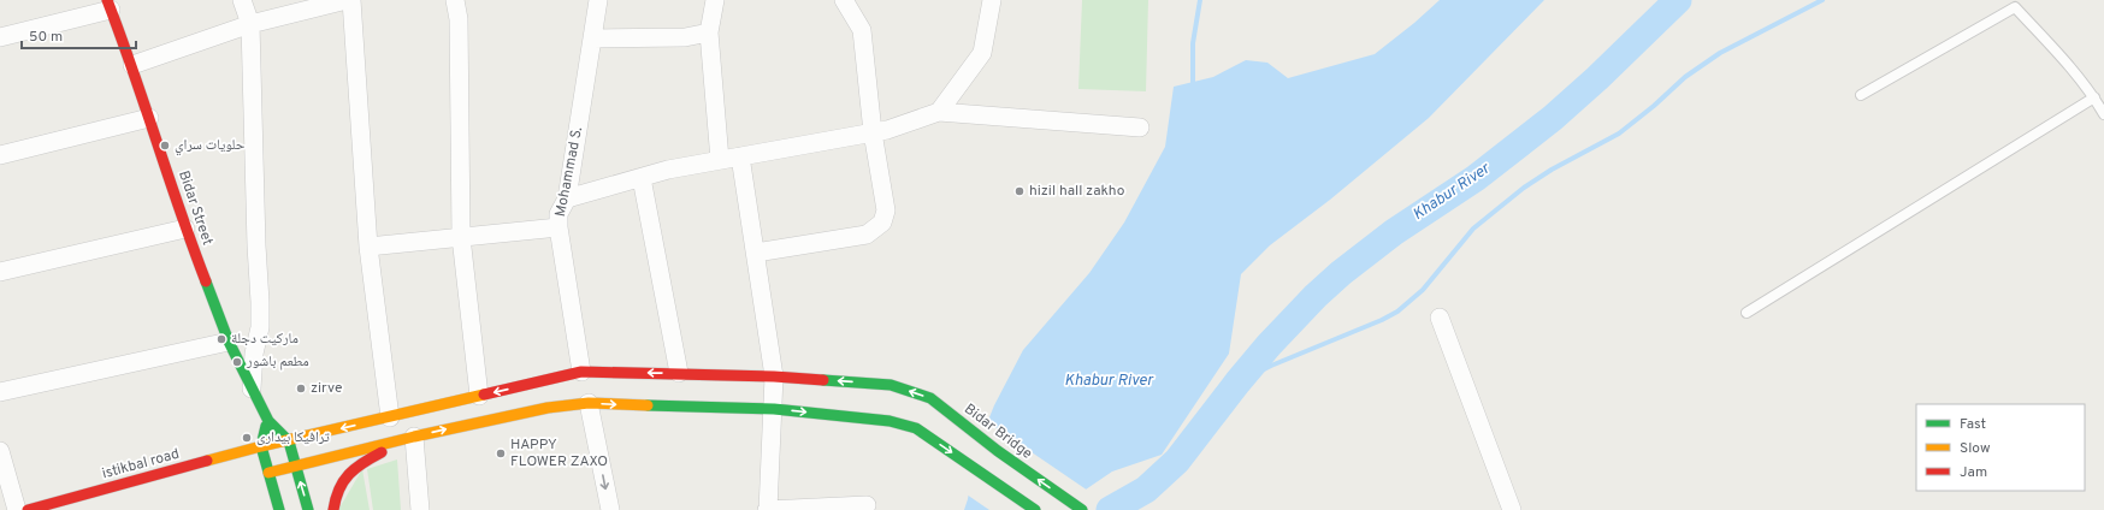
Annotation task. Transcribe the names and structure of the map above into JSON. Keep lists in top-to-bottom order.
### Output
{
  "streets": {
    "main road": ["Bidar Street", "Bidar Bridge", "istikbal road"],
    "street": ["Mohammad S."]
  },
  "crossings": [
    ["Mohammad S.", "Bidar Bridge"],
    ["Mohammad S.", "istikbal road"],
    ["Bidar Street", "istikbal road"],
    ["Bidar Bridge", "istikbal road"]
  ],
  "water": ["Khabur River"],
  "places": [
    "حلويات سراي",
    "hizil hall zakho",
    "ماركيت دجلة",
    "مطعم باشور",
    "zirve",
    "ترافيكا بيدارى",
    "HAPPY FLOWER ZAXO"
  ],
  "legend": ["Fast", "Slow", "Jam"],
  "scale_bar": "50 m"
}
